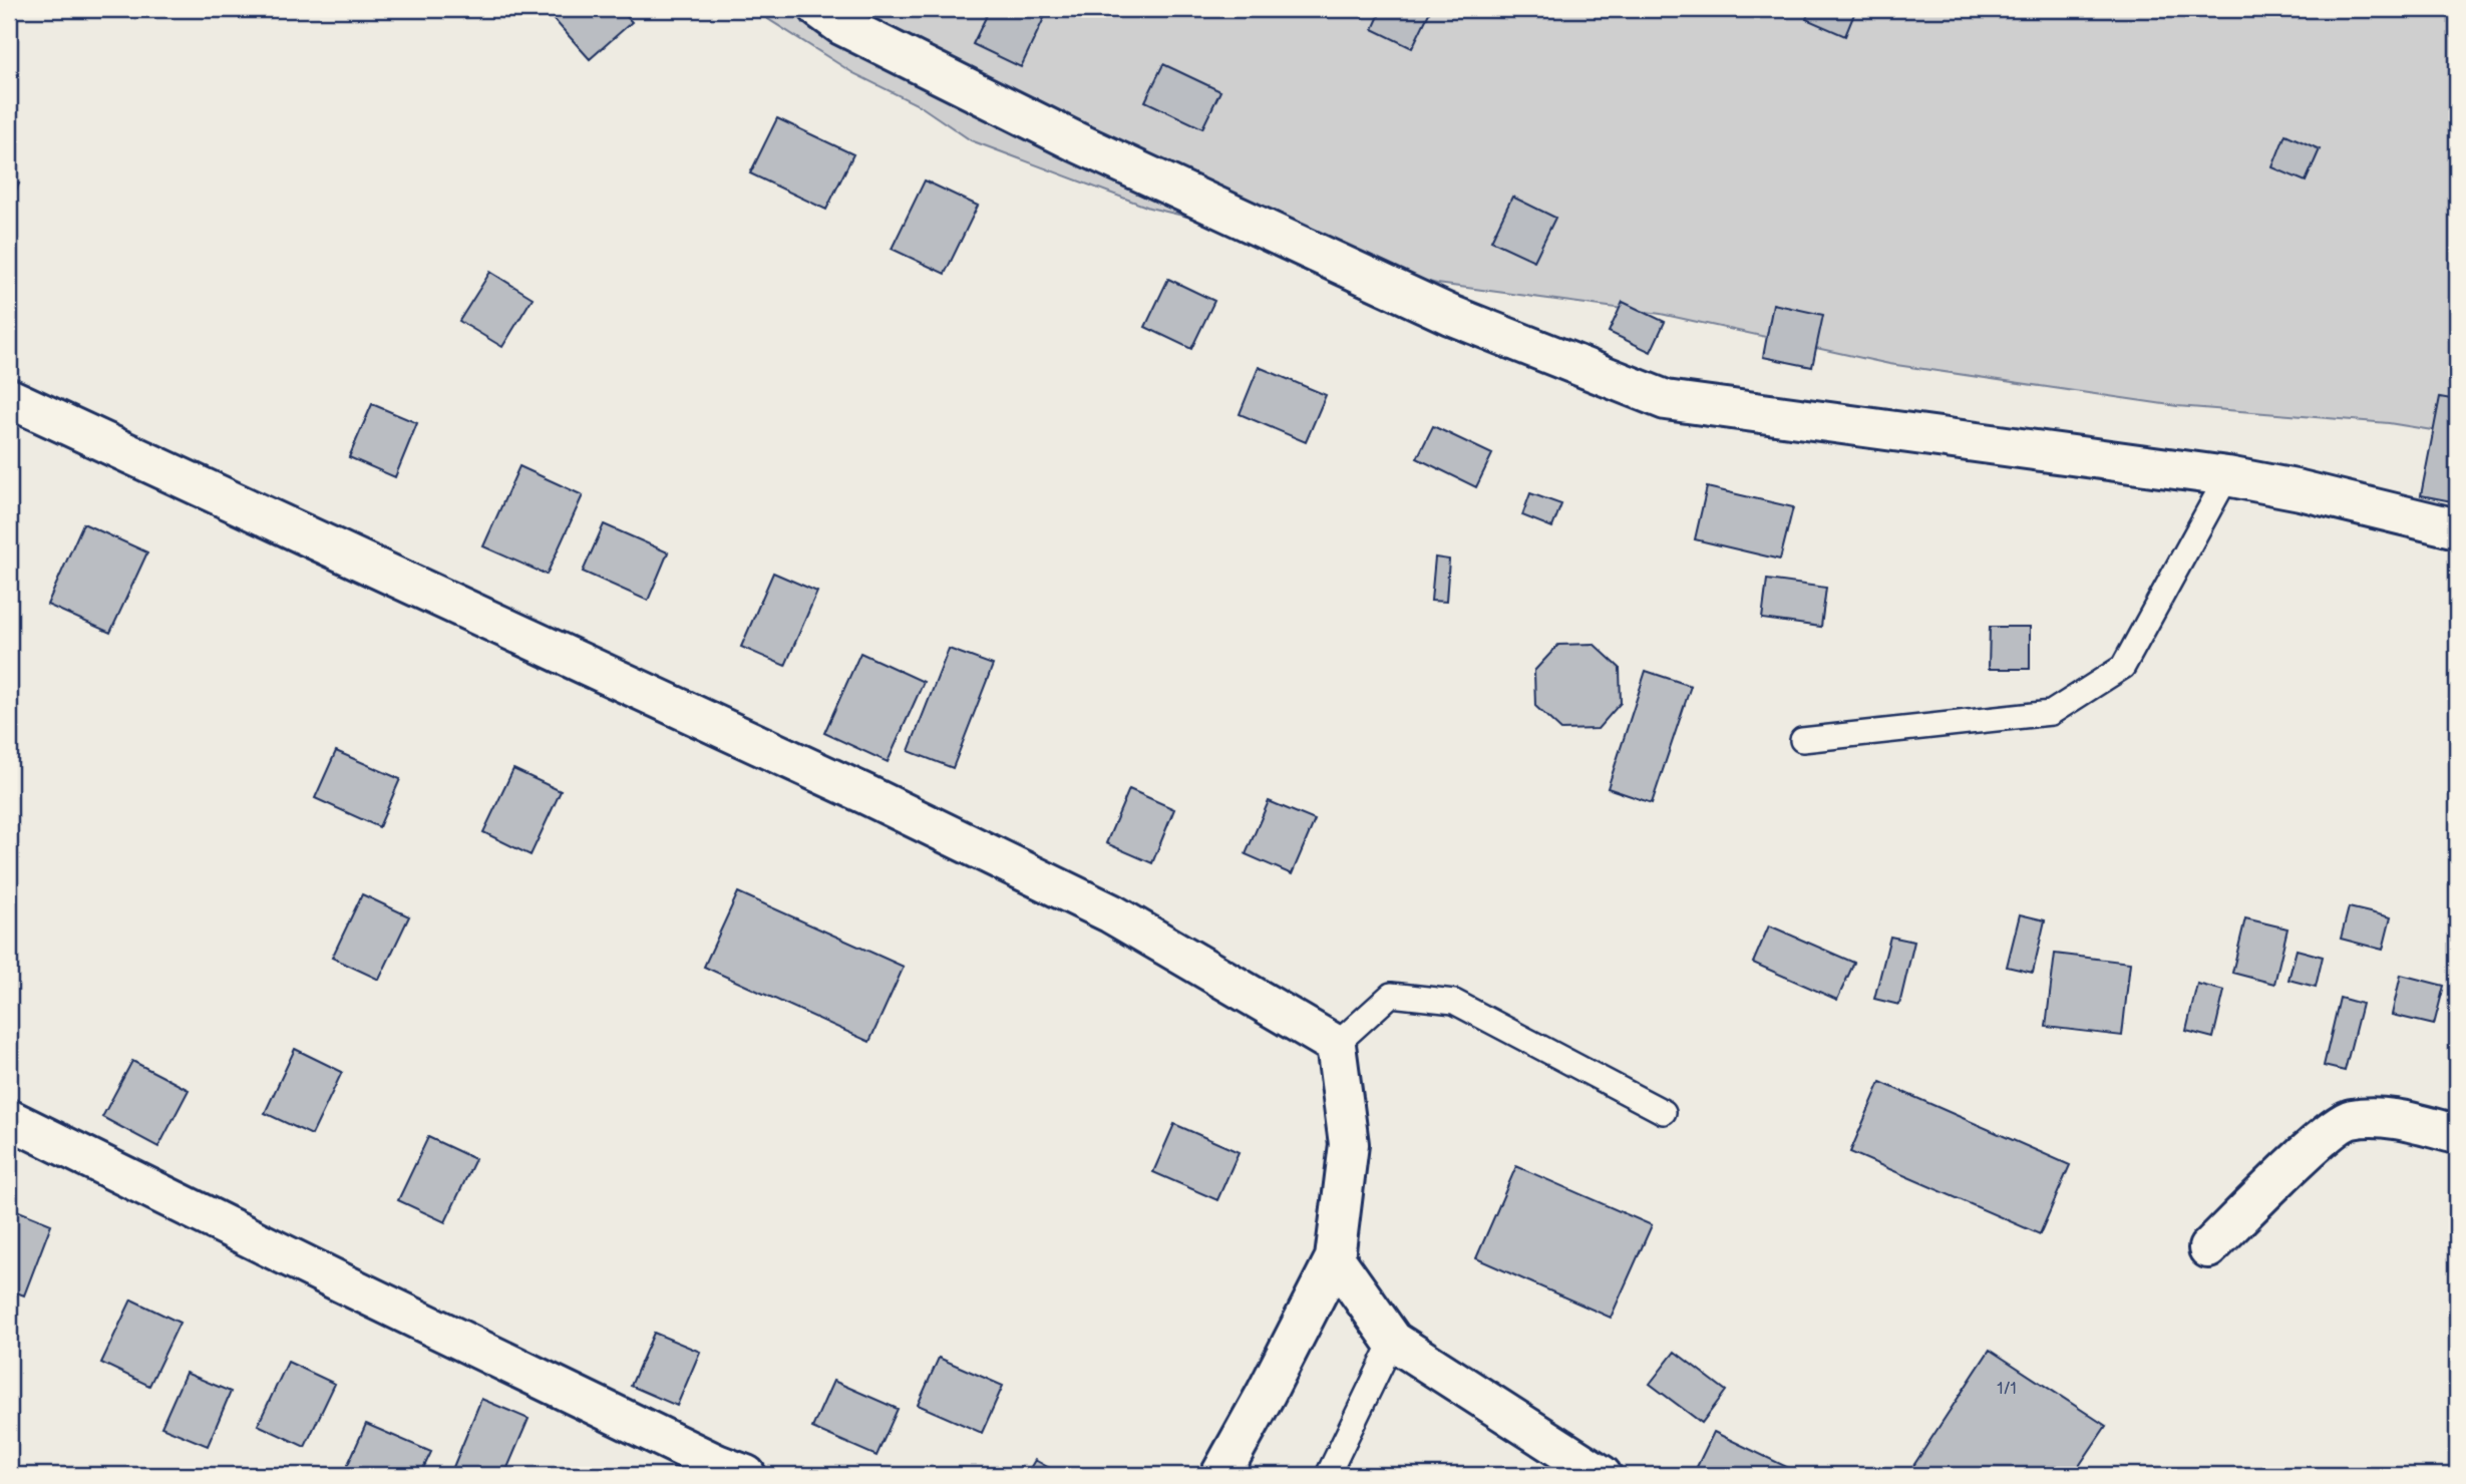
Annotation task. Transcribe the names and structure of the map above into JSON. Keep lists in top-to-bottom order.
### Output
{
  "house_numbers": ["1/1"]
}
